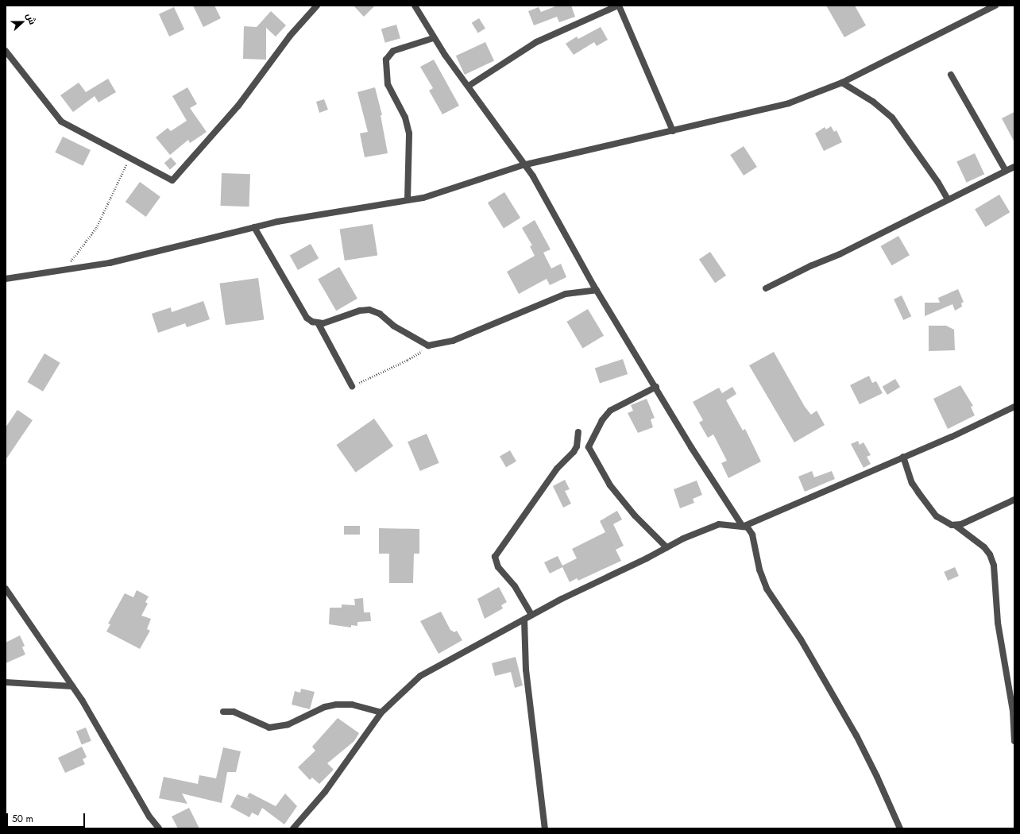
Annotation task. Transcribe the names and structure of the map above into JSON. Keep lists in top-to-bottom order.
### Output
{
  "scale_bar": "50 m",
  "north": "right"
}
